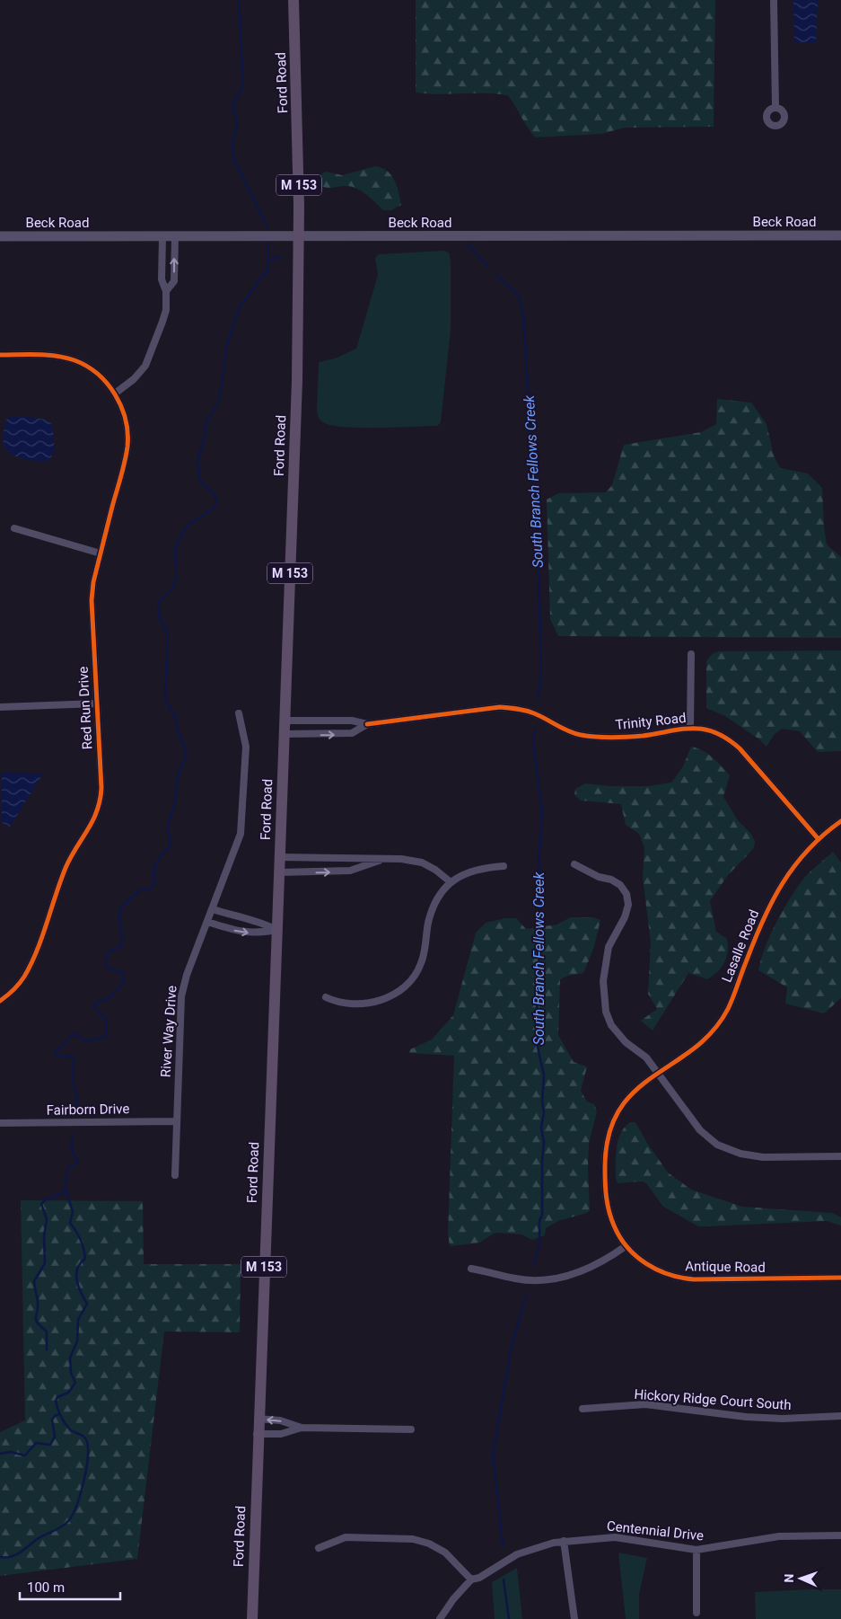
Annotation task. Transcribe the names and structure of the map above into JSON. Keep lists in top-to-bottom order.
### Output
{
  "streets": {
    "main road": ["Ford Road", "M 153", "Beck Road"],
    "street": [
      "Red Run Drive",
      "Trinity Road",
      "Lasalle Road",
      "River Way Drive",
      "Fairborn Drive",
      "Antique Road",
      "Hickory Ridge Court South",
      "Centennial Drive"
    ]
  },
  "crossings": [
    ["Ford Road", "Beck Road"],
    ["Ford Road", "Trinity Road"],
    ["Trinity Road", "Lasalle Road"],
    ["Lasalle Road", "Antique Road"],
    ["River Way Drive", "Fairborn Drive"]
  ],
  "water": ["South Branch Fellows Creek"],
  "scale_bar": "100 m",
  "north": "left"
}
